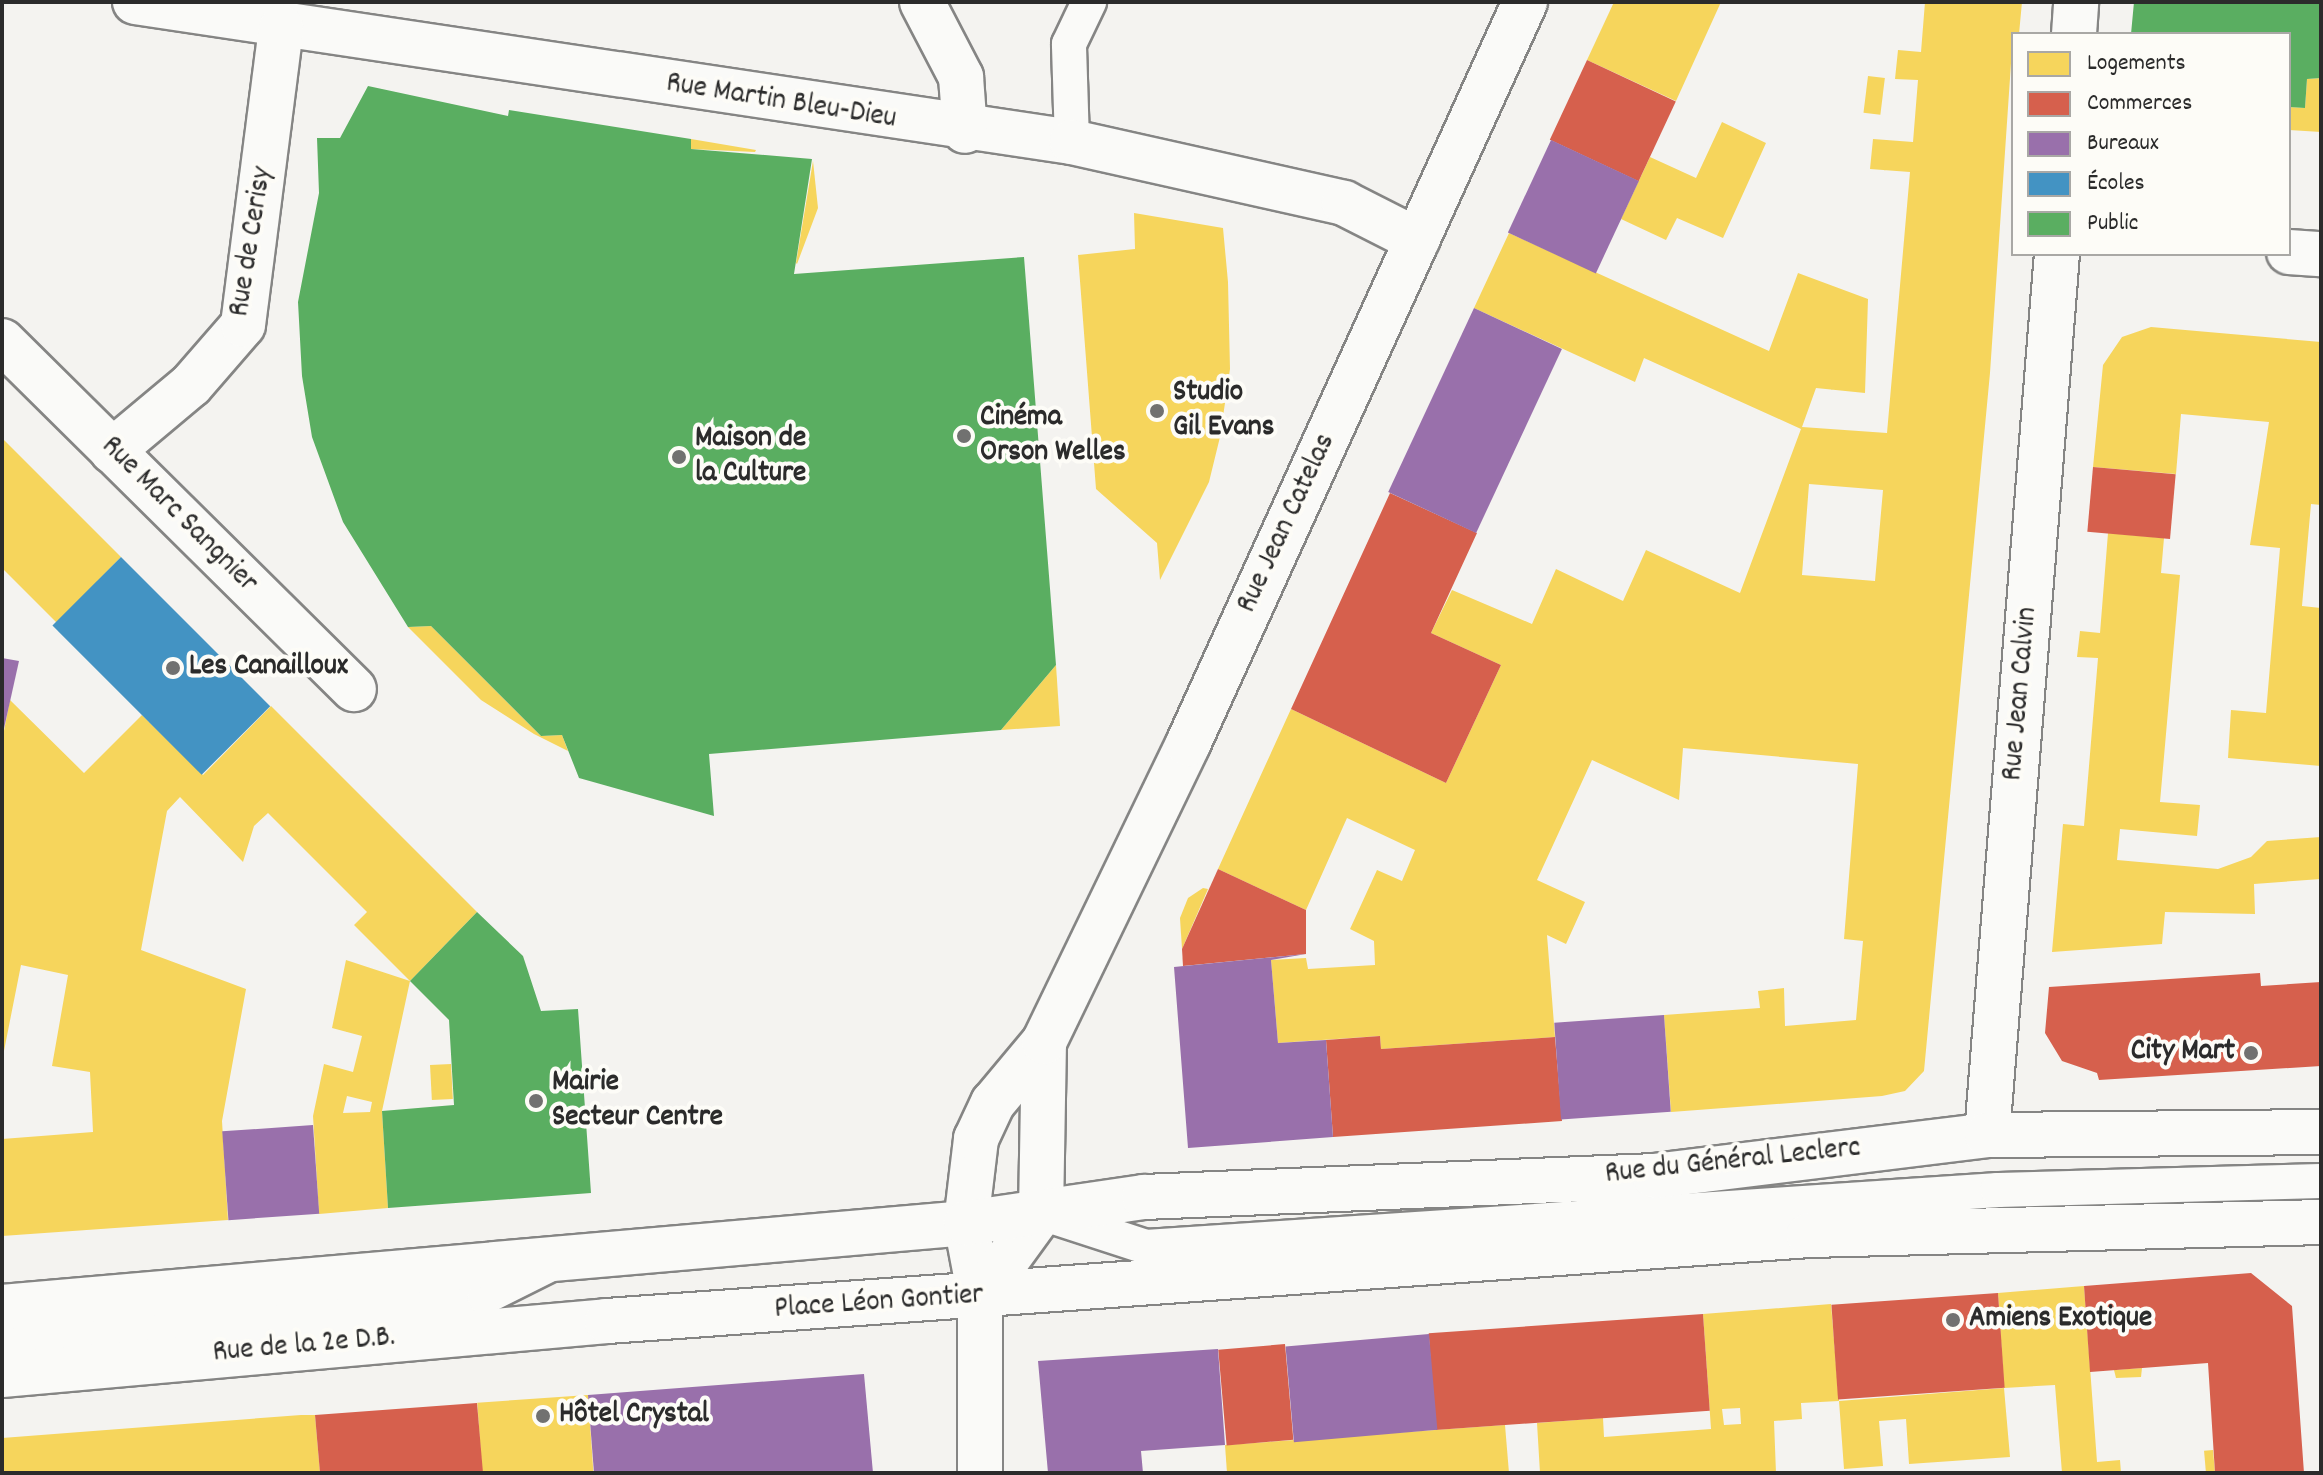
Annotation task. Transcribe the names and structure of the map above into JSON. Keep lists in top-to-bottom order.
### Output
{
  "streets": {
    "street": [
      "Rue Martin Bleu-Dieu",
      "Rue de Cerisy",
      "Rue Marc Sangnier",
      "Rue Jean Catelas",
      "Rue Jean Calvin",
      "Rue du Général Leclerc",
      "Place Léon Gontier",
      "Rue de la 2e D.B."
    ]
  },
  "crossings": [
    ["Rue Martin Bleu-Dieu", "Rue de Cerisy"],
    ["Rue Martin Bleu-Dieu", "Rue Jean Catelas"],
    ["Rue de Cerisy", "Rue Marc Sangnier"],
    ["Rue Jean Calvin", "Rue du Général Leclerc"],
    ["Place Léon Gontier", "Rue de la 2e D.B."]
  ],
  "places": [
    "Studio Gil Evans",
    "Cinéma Orson Welles",
    "Maison de la Culture",
    "Les Canailloux",
    "City Mart",
    "Mairie Secteur Centre",
    "Amiens Exotique",
    "Hôtel Crystal"
  ],
  "legend": [
    "Logements",
    "Commerces",
    "Bureaux",
    "Écoles",
    "Public"
  ]
}
